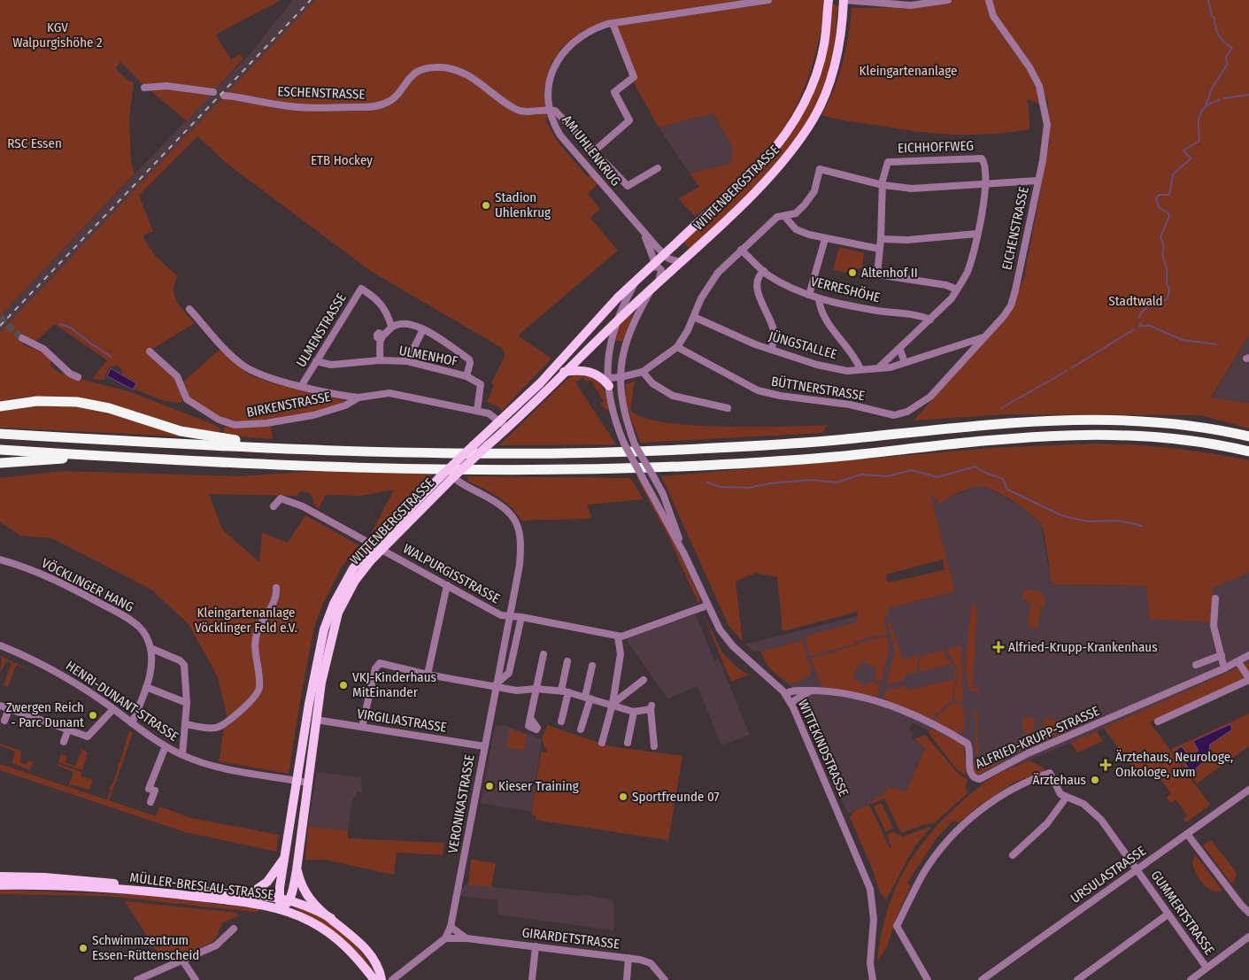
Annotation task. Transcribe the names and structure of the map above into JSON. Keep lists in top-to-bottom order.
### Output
{
  "streets": {
    "main road": ["WITTENBERGSTRASSE", "MÜLLER-BRESLAU-STRASSE"],
    "street": [
      "ESCHENSTRASSE",
      "EICHHOFFWEG",
      "AM UHLENKRUG",
      "EICHENSTRASSE",
      "VERRESHÖHE",
      "ULMENSTRASSE",
      "JÜNGSTALLEE",
      "ULMENHOF",
      "BÜTTNERSTRASSE",
      "BIRKENSTRASSE",
      "WALPURGISSTRASSE",
      "VÖCKLINGER HANG",
      "HENRI-DUNANT-STRASSE",
      "VIRGILIASTRASSE",
      "ALFRIED-KRUPP-STRASSE",
      "WITTEKINDSTRASSE",
      "VERONIKASTRASSE",
      "URSULASTRASSE",
      "GUMMERTSTRASSE",
      "GIRARDETSTRASSE"
    ]
  },
  "crossings": [
    ["ESCHENSTRASSE", "AM UHLENKRUG"],
    ["AM UHLENKRUG", "WITTENBERGSTRASSE"],
    ["WITTENBERGSTRASSE", "BIRKENSTRASSE"],
    ["WITTENBERGSTRASSE", "WALPURGISSTRASSE"],
    ["WITTENBERGSTRASSE", "HENRI-DUNANT-STRASSE"],
    ["WITTENBERGSTRASSE", "VIRGILIASTRASSE"],
    ["WITTENBERGSTRASSE", "WITTEKINDSTRASSE"],
    ["WITTENBERGSTRASSE", "VERONIKASTRASSE"],
    ["WITTENBERGSTRASSE", "MÜLLER-BRESLAU-STRASSE"],
    ["EICHENSTRASSE", "JÜNGSTALLEE"],
    ["EICHENSTRASSE", "BÜTTNERSTRASSE"],
    ["ULMENSTRASSE", "ULMENHOF"],
    ["ULMENSTRASSE", "BIRKENSTRASSE"],
    ["ULMENHOF", "BIRKENSTRASSE"],
    ["WALPURGISSTRASSE", "VERONIKASTRASSE"],
    ["VÖCKLINGER HANG", "HENRI-DUNANT-STRASSE"],
    ["VIRGILIASTRASSE", "VERONIKASTRASSE"],
    ["ALFRIED-KRUPP-STRASSE", "WITTEKINDSTRASSE"],
    ["VERONIKASTRASSE", "GIRARDETSTRASSE"],
    ["URSULASTRASSE", "GUMMERTSTRASSE"]
  ],
  "parks": [
    "KGV Walpurgishöhe 2",
    "Kleingartenanlage",
    "RSC Essen",
    "ETB Hockey",
    "Stadtwald",
    "Kleingartenanlage Vöcklinger Feld e.V."
  ],
  "places": {
    "other": [
      "Stadion Uhlenkrug",
      "Altenhof II",
      "VKJ-Kinderhaus MitEinander",
      "Zwergen Reich - Parc Dunant",
      "Ärztehaus",
      "Kieser Training",
      "Sportfreunde 07",
      "Schwimmzentrum Essen-Rüttenscheid"
    ],
    "health": ["Alfried-Krupp-Krankenhaus", "Ärztehaus, Neurologe, Onkologe, uvm"]
  }
}
